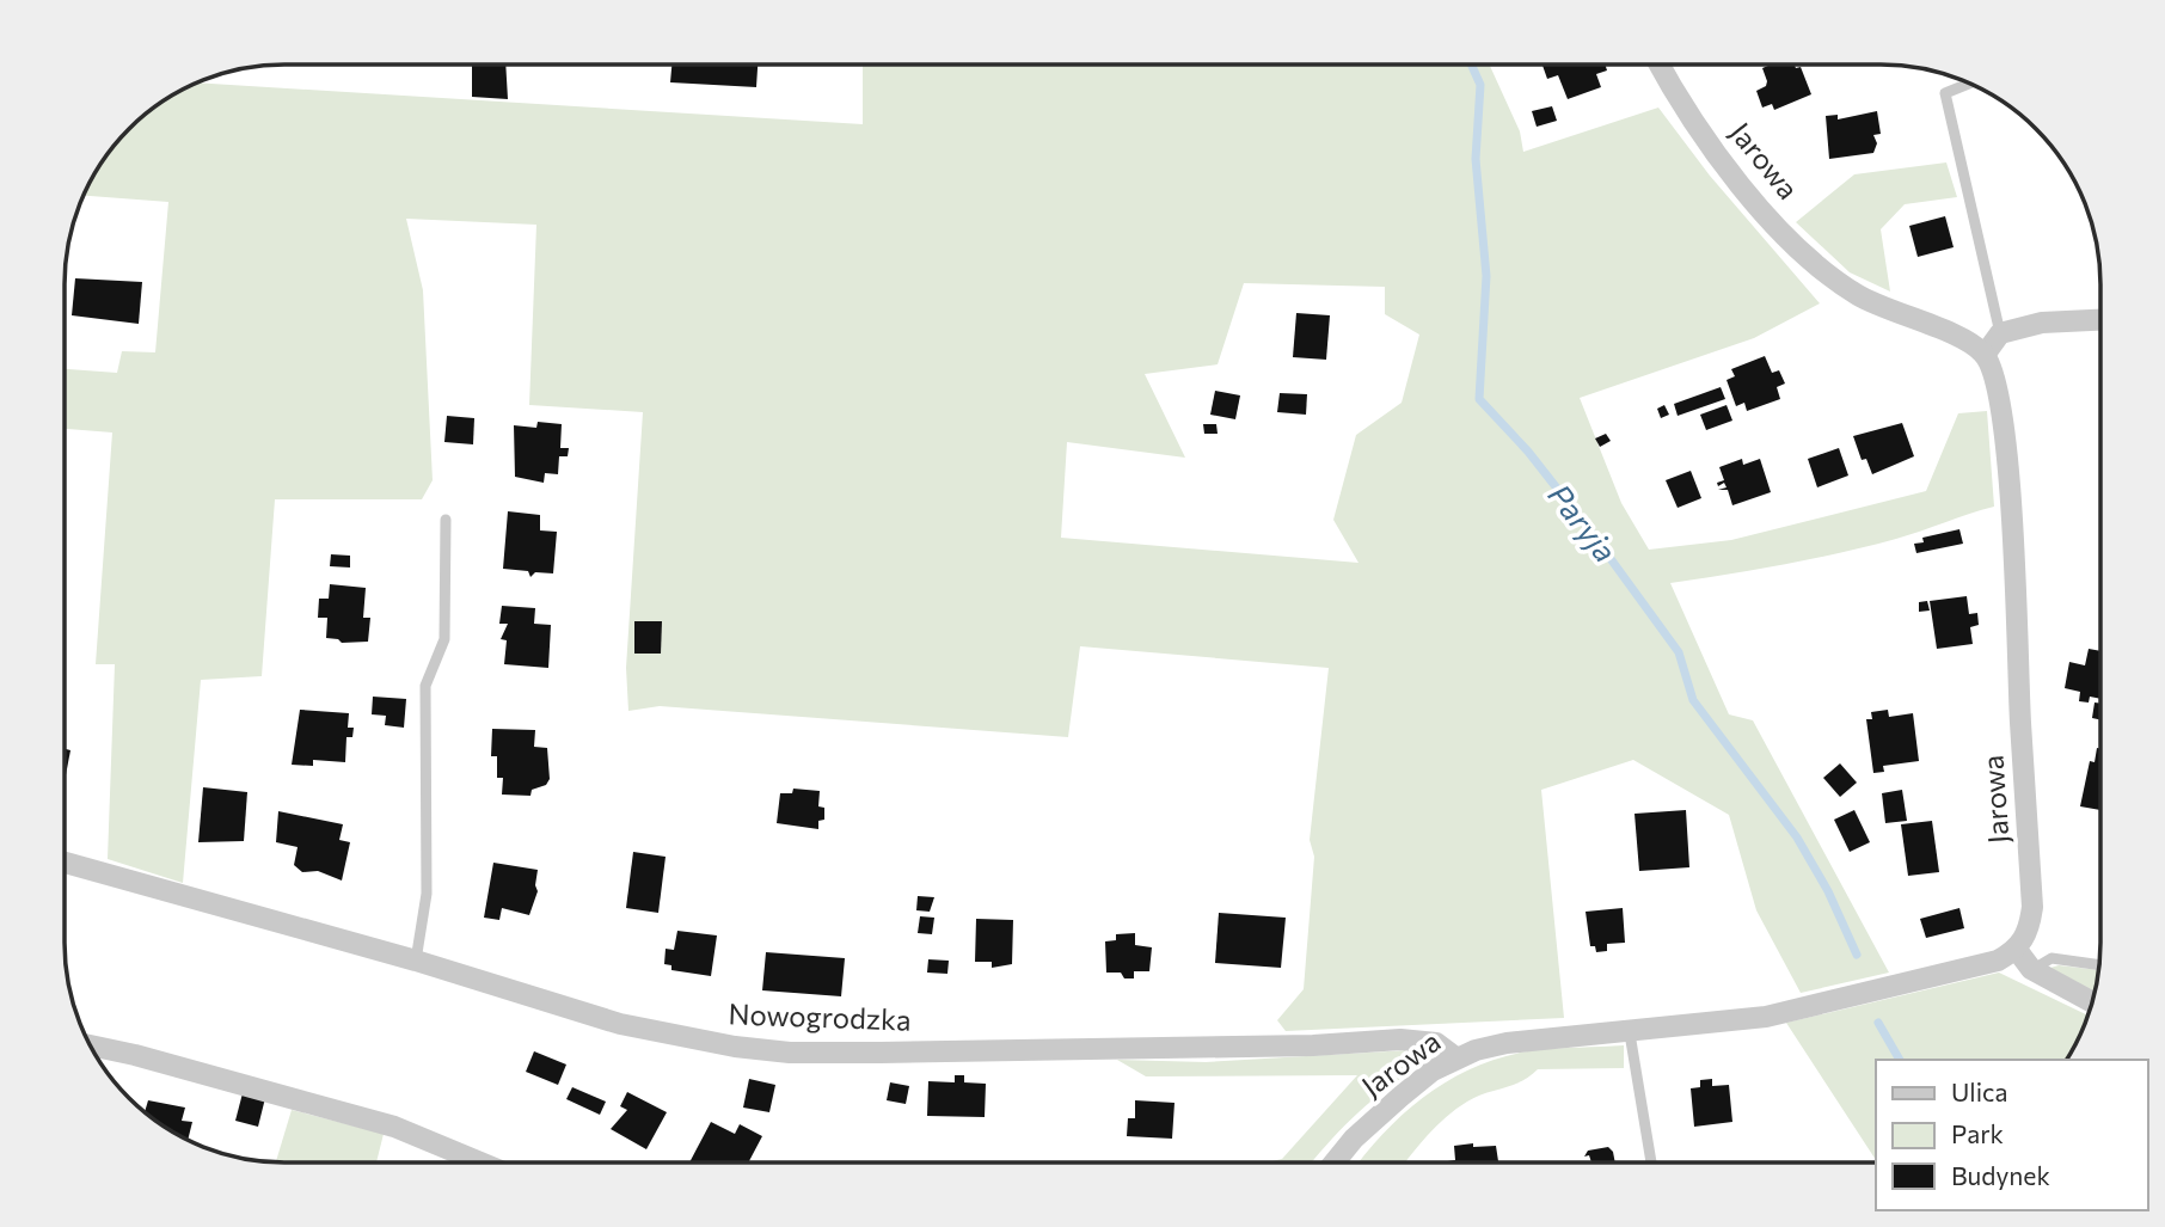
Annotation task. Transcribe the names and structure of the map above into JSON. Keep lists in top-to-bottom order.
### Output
{
  "streets": {
    "street": ["Jarowa", "Nowogrodzka"]
  },
  "crossings": [
    ["Jarowa", "Nowogrodzka"]
  ],
  "water": ["Paryja"],
  "legend": ["Ulica", "Park", "Budynek"]
}
